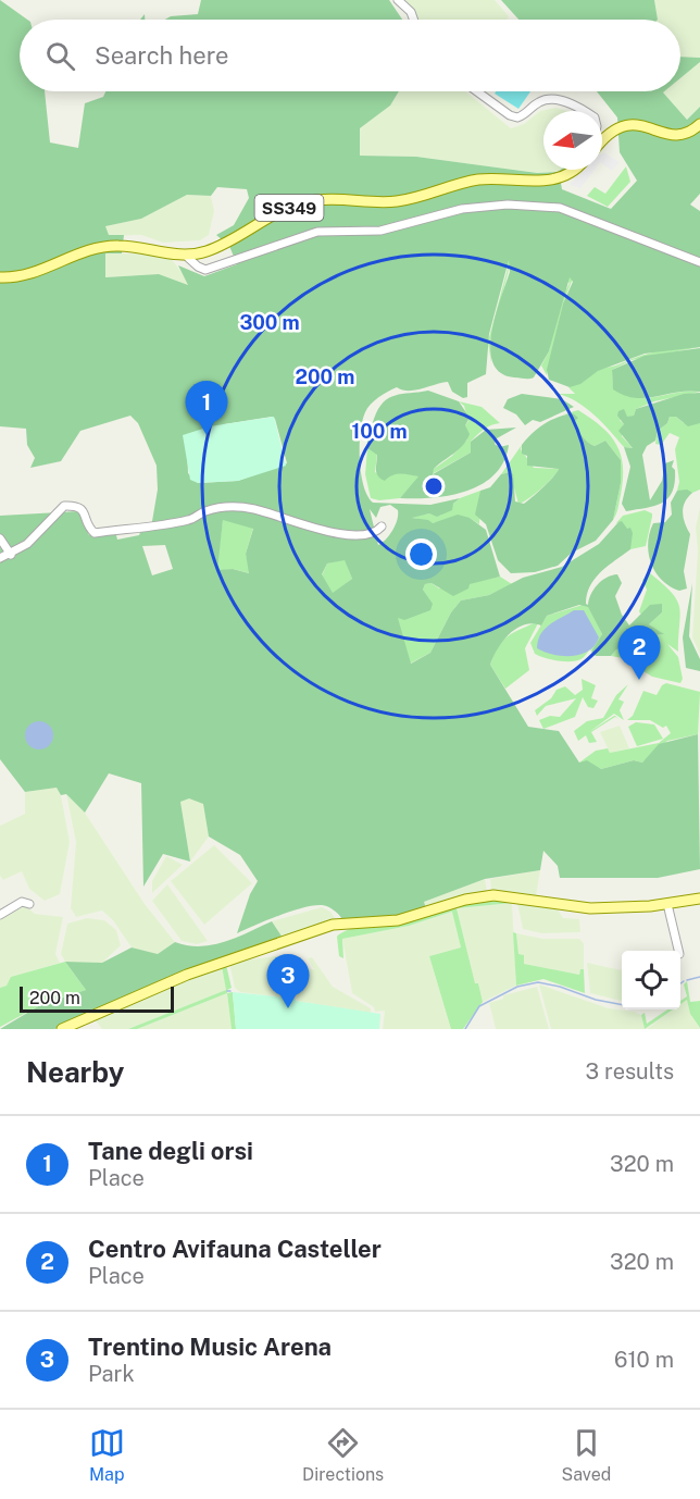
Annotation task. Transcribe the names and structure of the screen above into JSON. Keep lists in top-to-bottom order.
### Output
{
  "streets": {
    "main road": ["SS349"]
  },
  "scale_bar": "200 m",
  "north": "left",
  "page": {
    "search": "Search here",
    "pins": ["1", "2", "3"],
    "scale": "200 m",
    "heading": ["Nearby", "3 results"],
    "list": [
      {
        "mark": "1",
        "name": "Tane degli orsi",
        "note": "Place",
        "value": "320 m"
      },
      {
        "mark": "2",
        "name": "Centro Avifauna Casteller",
        "note": "Place",
        "value": "320 m"
      },
      {
        "mark": "3",
        "name": "Trentino Music Arena",
        "note": "Park",
        "value": "610 m"
      }
    ],
    "nav": ["Map", "Directions", "Saved"]
  },
  "rings": ["300 m", "200 m", "100 m"]
}
